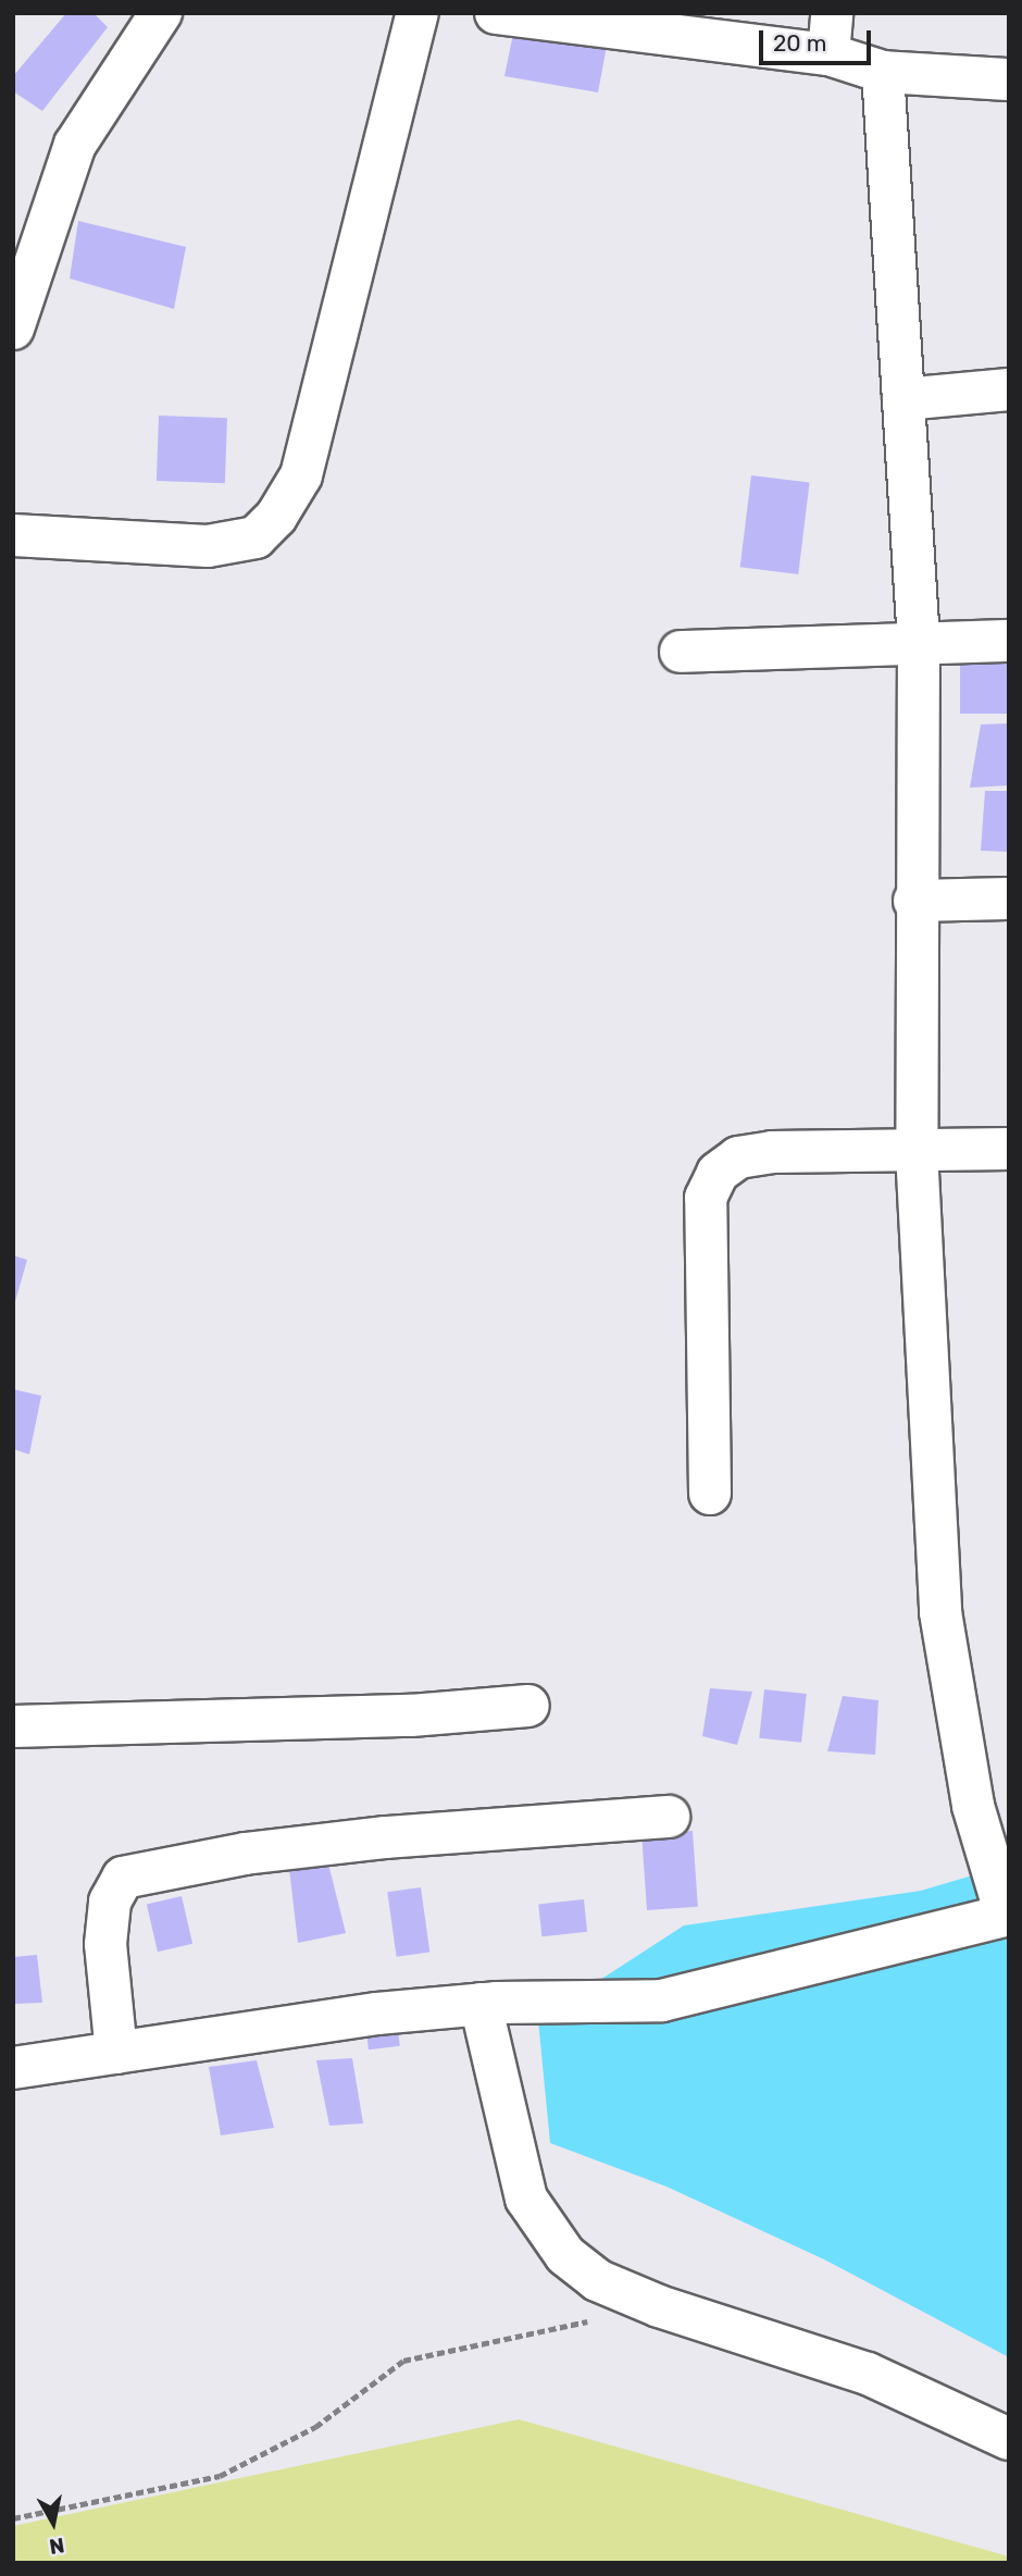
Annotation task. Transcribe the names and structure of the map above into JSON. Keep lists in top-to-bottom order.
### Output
{
  "scale_bar": "20 m",
  "north": "bottom"
}
